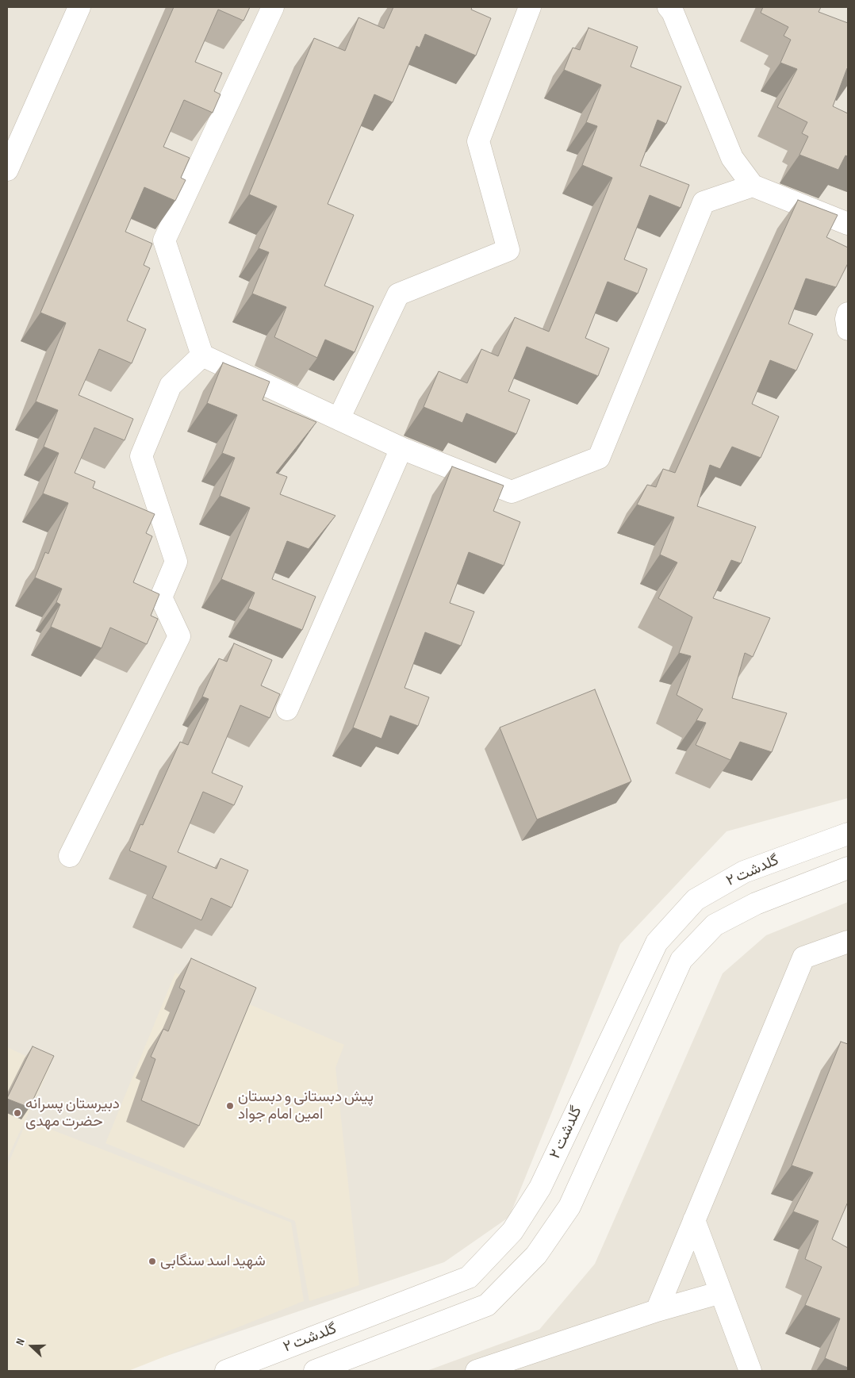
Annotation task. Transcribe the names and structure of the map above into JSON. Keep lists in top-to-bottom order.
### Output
{
  "streets": {
    "street": ["گلدشت ۲"]
  },
  "places": ["پیش دبستانی و دبستان امین امام جواد", "دبیرستان پسرانه حضرت مهدی", "شهید اسد سنگابی"],
  "north": "left"
}
